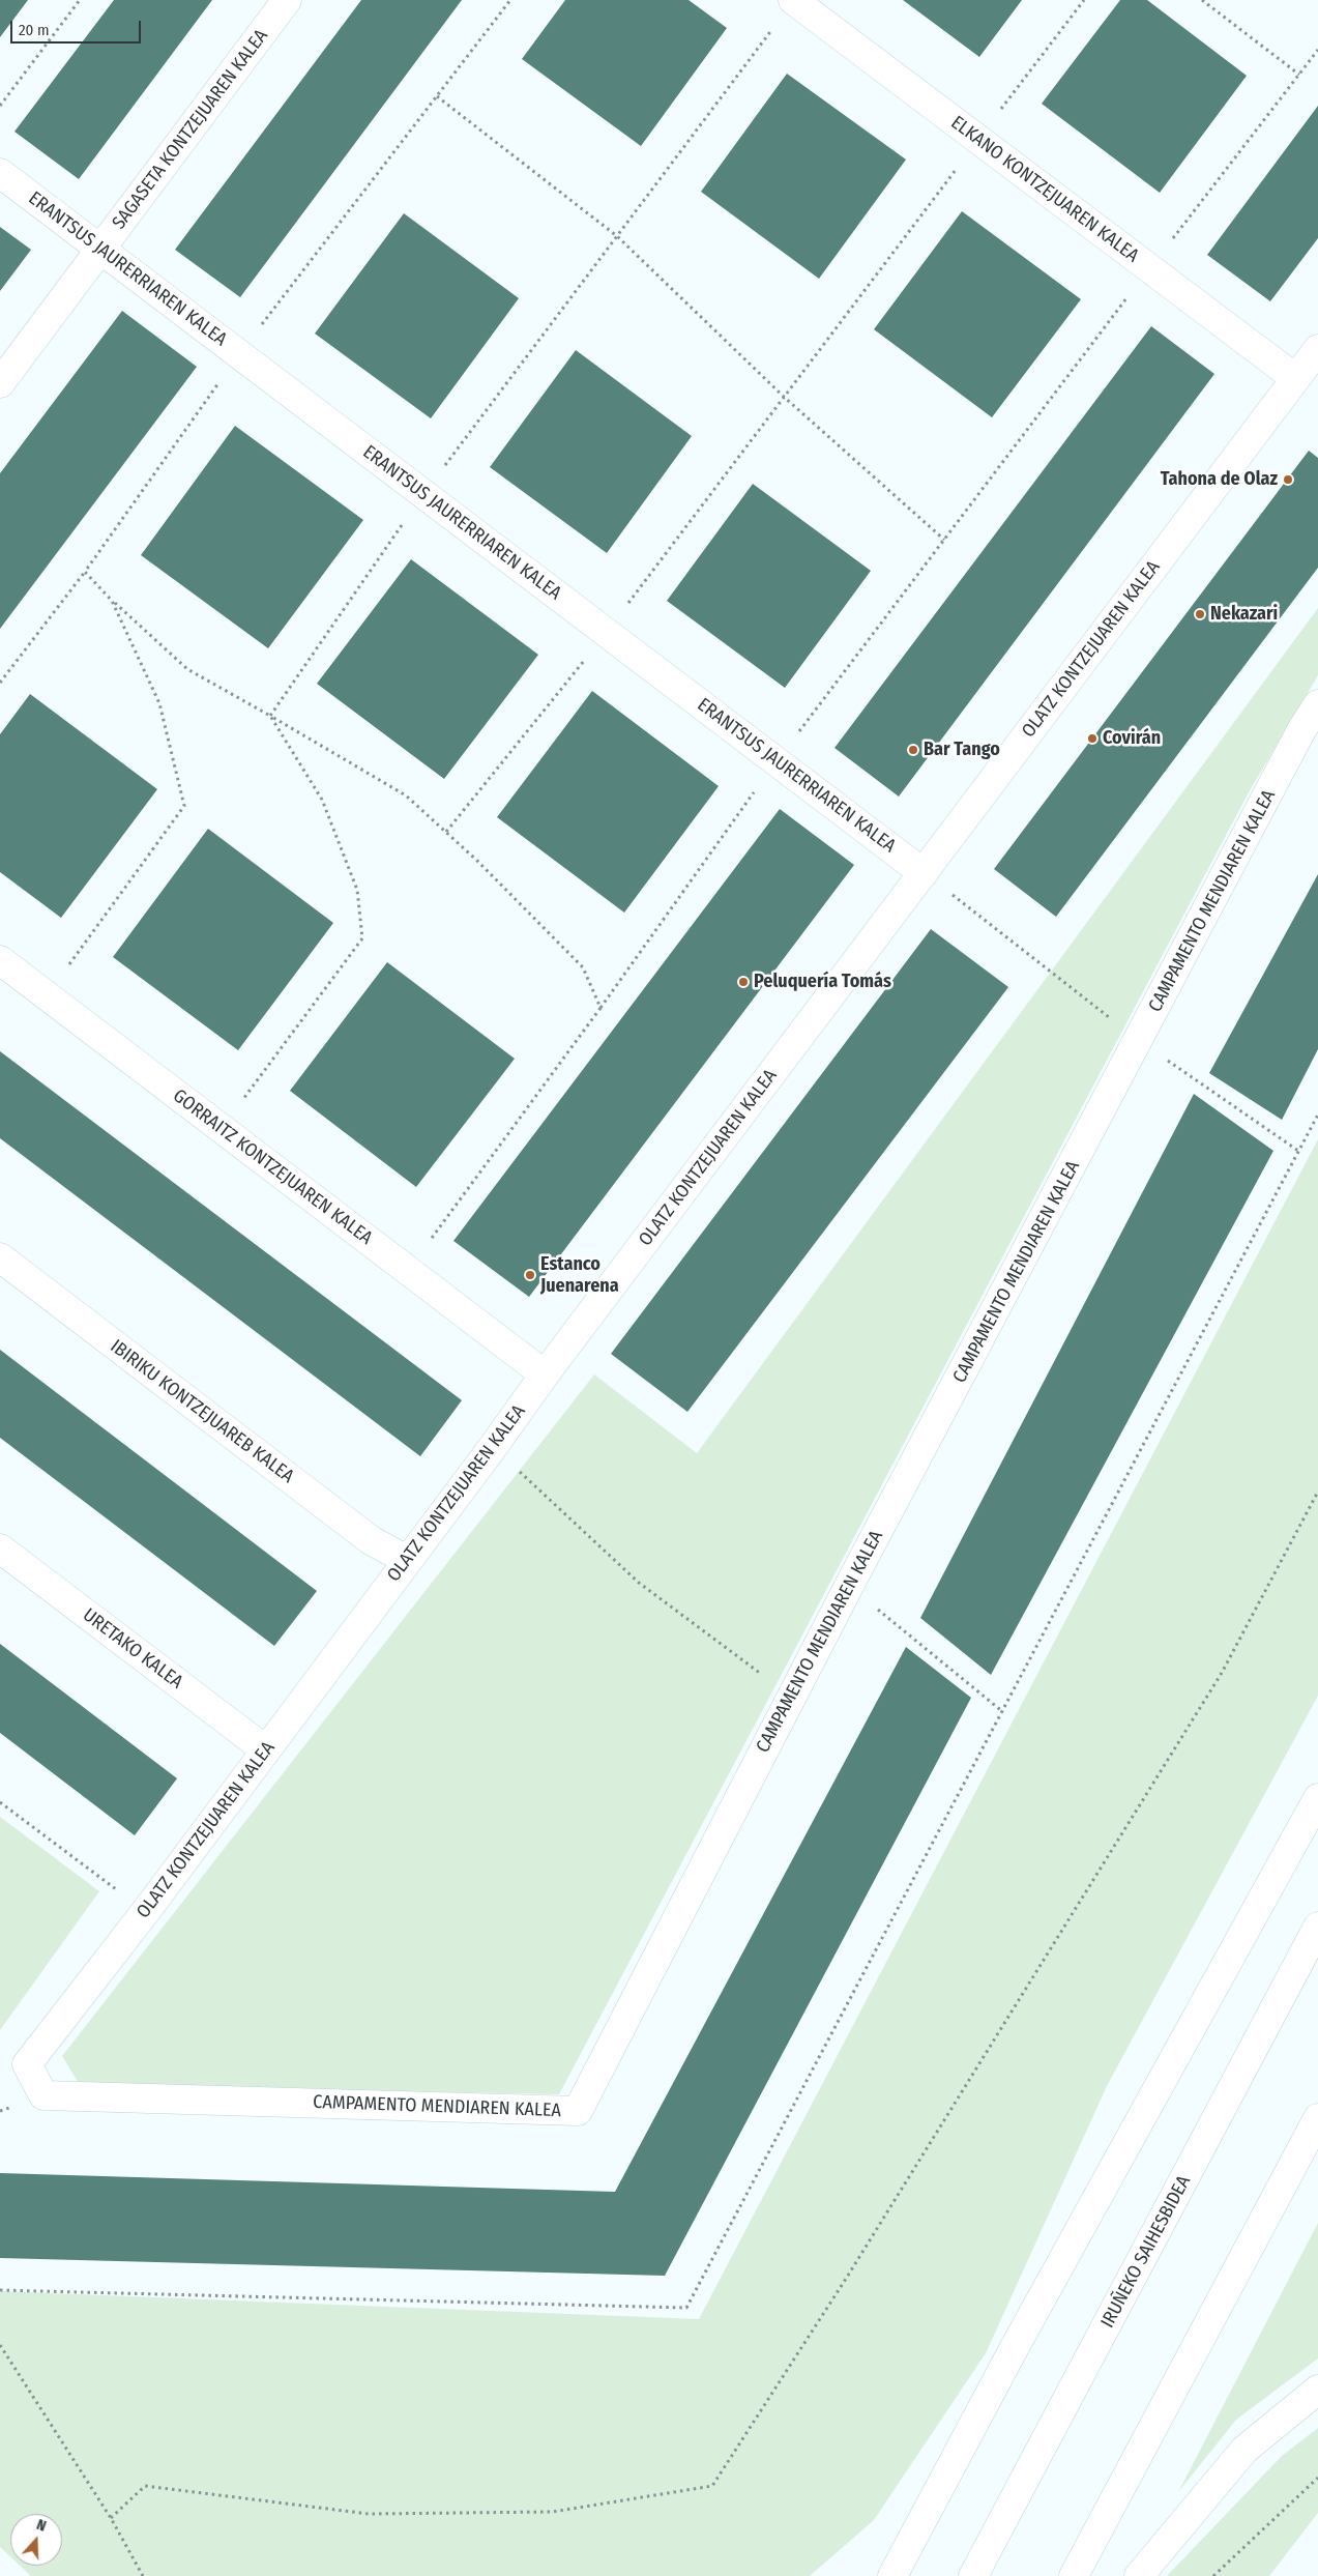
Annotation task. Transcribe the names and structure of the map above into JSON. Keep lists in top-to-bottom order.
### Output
{
  "streets": {
    "main road": [
      "SAGASETA KONTZEJUAREN KALEA",
      "ELKANO KONTZEJUAREN KALEA",
      "ERANTSUS JAURERRIAREN KALEA",
      "OLATZ KONTZEJUAREN KALEA",
      "CAMPAMENTO MENDIAREN KALEA",
      "GORRAITZ KONTZEJUAREN KALEA",
      "IBIRIKU KONTZEJUAREB KALEA",
      "URETAKO KALEA",
      "IRUÑEKO SAIHESBIDEA"
    ]
  },
  "crossings": [
    ["SAGASETA KONTZEJUAREN KALEA", "ERANTSUS JAURERRIAREN KALEA"],
    ["ELKANO KONTZEJUAREN KALEA", "OLATZ KONTZEJUAREN KALEA"],
    ["ERANTSUS JAURERRIAREN KALEA", "OLATZ KONTZEJUAREN KALEA"],
    ["OLATZ KONTZEJUAREN KALEA", "CAMPAMENTO MENDIAREN KALEA"],
    ["OLATZ KONTZEJUAREN KALEA", "GORRAITZ KONTZEJUAREN KALEA"],
    ["OLATZ KONTZEJUAREN KALEA", "IBIRIKU KONTZEJUAREB KALEA"],
    ["OLATZ KONTZEJUAREN KALEA", "URETAKO KALEA"]
  ],
  "places": [
    "Tahona de Olaz",
    "Nekazari",
    "Covirán",
    "Bar Tango",
    "Peluquería Tomás",
    "Estanco Juenarena"
  ],
  "scale_bar": "20 m",
  "north": "top"
}
